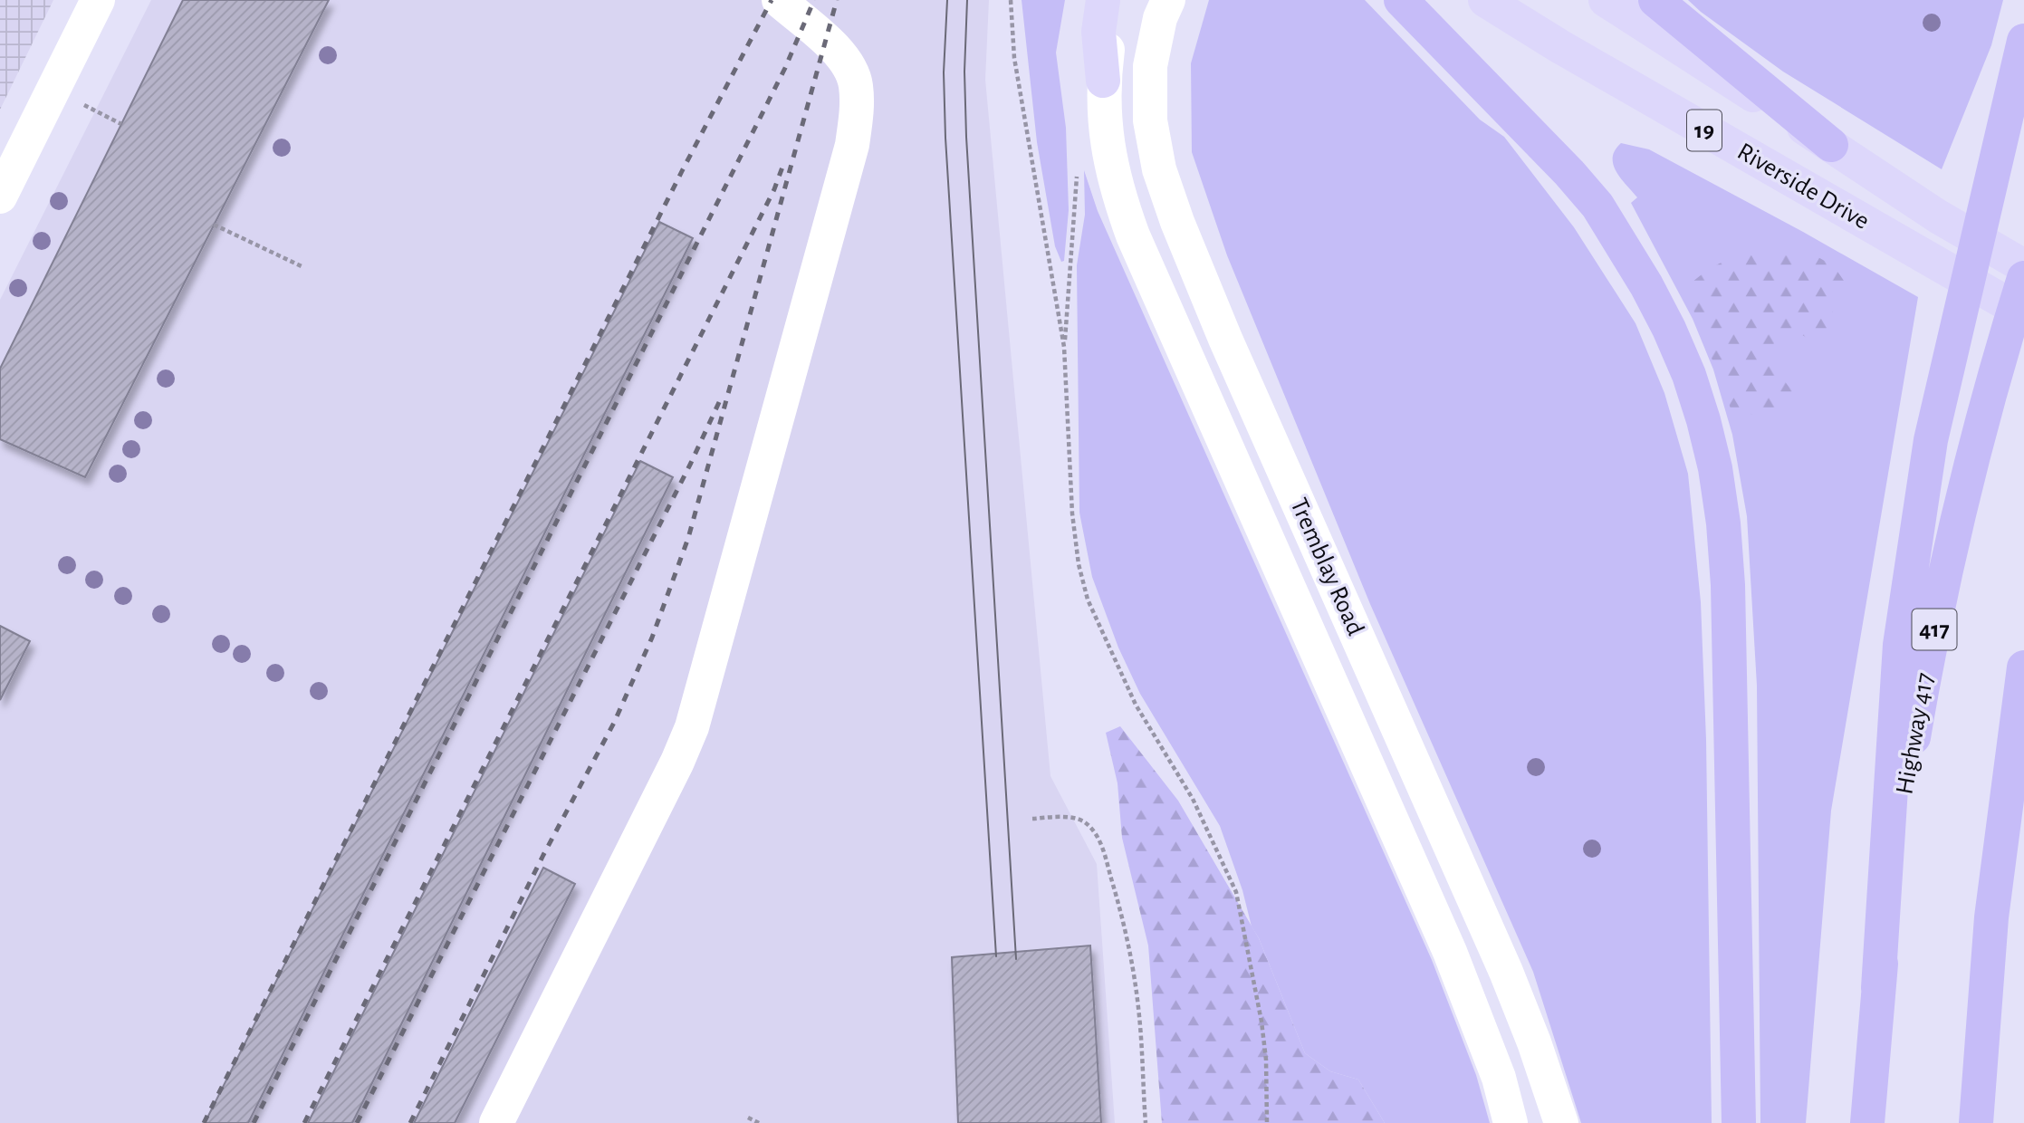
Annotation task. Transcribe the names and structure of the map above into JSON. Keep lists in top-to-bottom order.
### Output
{
  "streets": {
    "highway": ["417", "Highway 417"],
    "main road": ["19", "Riverside Drive"],
    "street": ["Tremblay Road"]
  }
}
